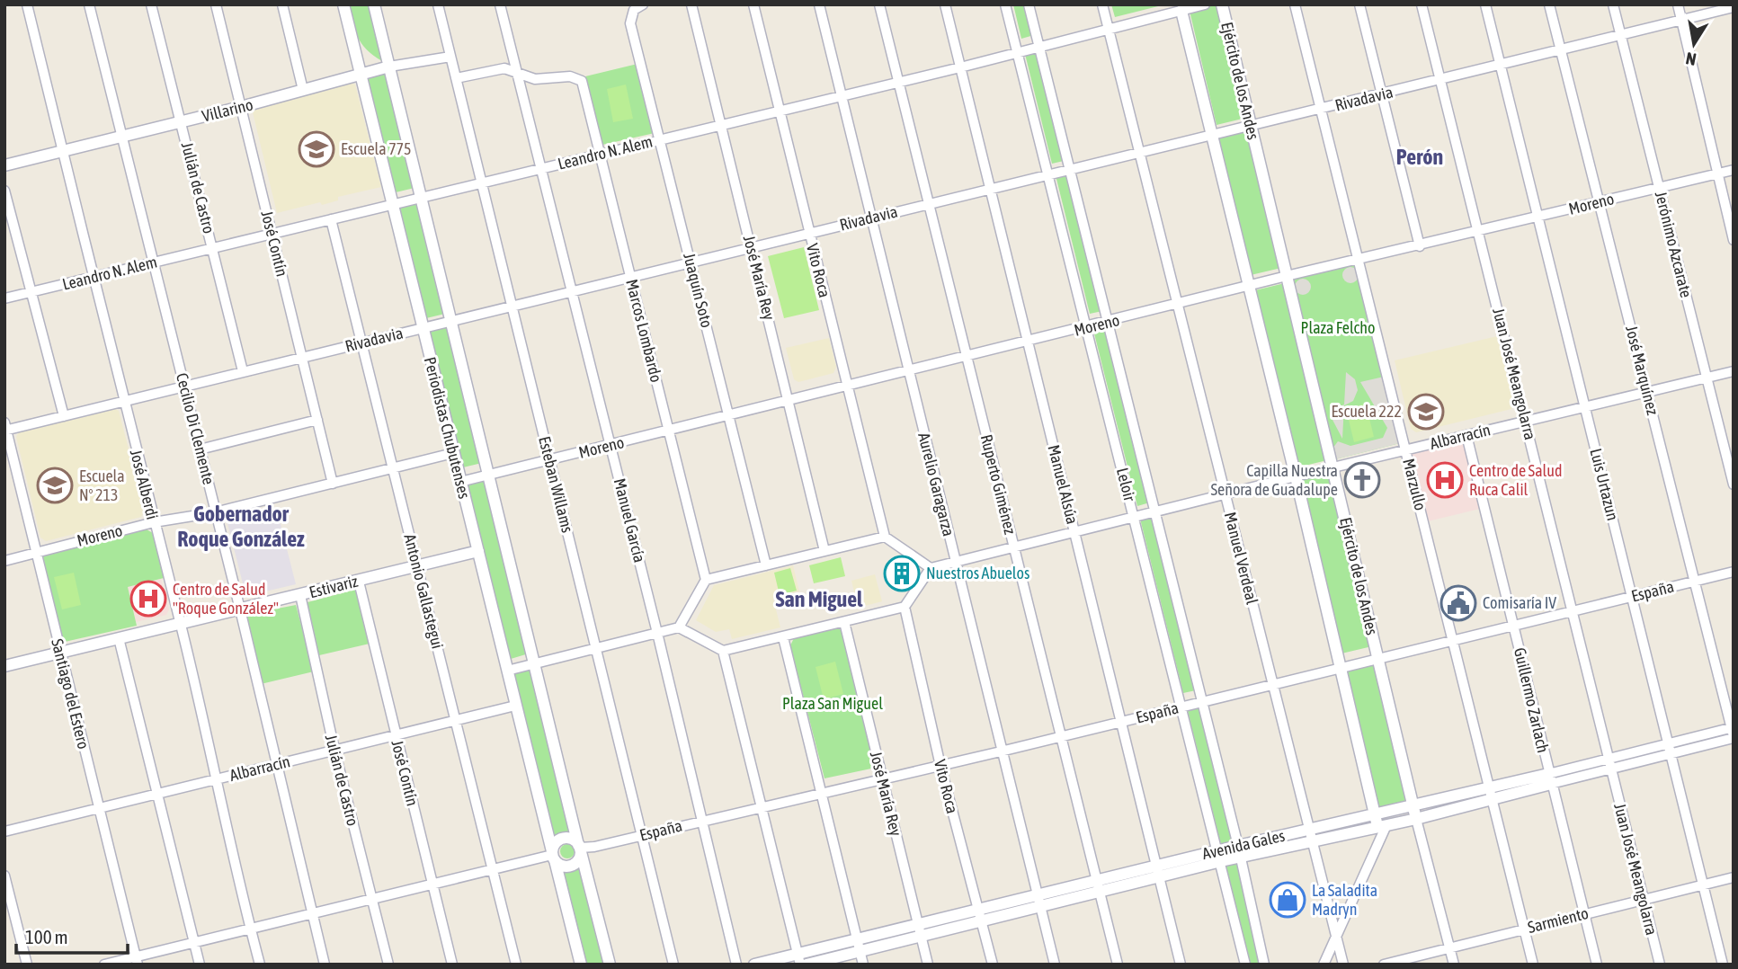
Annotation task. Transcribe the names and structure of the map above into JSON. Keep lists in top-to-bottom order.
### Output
{
  "streets": {
    "street": [
      "Ejército de los Andes",
      "Rivadavia",
      "Villarino",
      "Leandro N. Alem",
      "Julián de Castro",
      "Moreno",
      "José Contín",
      "Jerónimo Azcarate",
      "Vito Roca",
      "José María Rey",
      "Juaquín Soto",
      "Marcos Lombardo",
      "José Marquínez",
      "Juan José Meangolarra",
      "Periodistas Chubutenses",
      "Cecilio Di Clemente",
      "Albarracín",
      "José Alberdi",
      "Esteban Willams",
      "Aurelio Garagarza",
      "Ruperto Giménez",
      "Manuel Alsúa",
      "Leloir",
      "Marzullo",
      "Luis Urtazun",
      "Manuel García",
      "Manuel Verdeal",
      "Estivariz",
      "Antonio Gallastegui",
      "España",
      "Santiago del Estero",
      "Guillermo Zarlach",
      "Avenida Gales",
      "Sarmiento"
    ]
  },
  "crossings": [
    ["Ejército de los Andes", "Rivadavia"],
    ["Ejército de los Andes", "Moreno"],
    ["Ejército de los Andes", "Albarracín"],
    ["Ejército de los Andes", "España"],
    ["Ejército de los Andes", "Avenida Gales"],
    ["Ejército de los Andes", "Sarmiento"],
    ["Rivadavia", "Julián de Castro"],
    ["Rivadavia", "José Contín"],
    ["Rivadavia", "Jerónimo Azcarate"],
    ["Rivadavia", "Vito Roca"],
    ["Rivadavia", "José María Rey"],
    ["Rivadavia", "Juaquín Soto"],
    ["Rivadavia", "Marcos Lombardo"],
    ["Rivadavia", "José Marquínez"],
    ["Rivadavia", "Juan José Meangolarra"],
    ["Rivadavia", "Periodistas Chubutenses"],
    ["Rivadavia", "Cecilio Di Clemente"],
    ["Rivadavia", "José Alberdi"],
    ["Rivadavia", "Esteban Willams"],
    ["Rivadavia", "Aurelio Garagarza"],
    ["Rivadavia", "Ruperto Giménez"],
    ["Rivadavia", "Manuel Alsúa"],
    ["Rivadavia", "Leloir"],
    ["Rivadavia", "Marzullo"],
    ["Rivadavia", "Luis Urtazun"],
    ["Rivadavia", "Manuel García"],
    ["Rivadavia", "Manuel Verdeal"],
    ["Rivadavia", "Antonio Gallastegui"],
    ["Rivadavia", "Santiago del Estero"],
    ["Villarino", "Julián de Castro"],
    ["Villarino", "José Contín"],
    ["Villarino", "Periodistas Chubutenses"],
    ["Villarino", "Cecilio Di Clemente"],
    ["Villarino", "José Alberdi"],
    ["Villarino", "Esteban Willams"],
    ["Leandro N. Alem", "Julián de Castro"],
    ["Leandro N. Alem", "José Contín"],
    ["Leandro N. Alem", "Vito Roca"],
    ["Leandro N. Alem", "José María Rey"],
    ["Leandro N. Alem", "Juaquín Soto"],
    ["Leandro N. Alem", "Marcos Lombardo"],
    ["Leandro N. Alem", "Periodistas Chubutenses"],
    ["Leandro N. Alem", "Cecilio Di Clemente"],
    ["Leandro N. Alem", "José Alberdi"],
    ["Leandro N. Alem", "Esteban Willams"],
    ["Leandro N. Alem", "Aurelio Garagarza"],
    ["Leandro N. Alem", "Ruperto Giménez"],
    ["Leandro N. Alem", "Manuel Alsúa"],
    ["Leandro N. Alem", "Leloir"],
    ["Leandro N. Alem", "Manuel García"],
    ["Leandro N. Alem", "Manuel Verdeal"],
    ["Leandro N. Alem", "Antonio Gallastegui"],
    ["Julián de Castro", "Albarracín"],
    ["Julián de Castro", "Estivariz"],
    ["Moreno", "José Contín"],
    ["Moreno", "Jerónimo Azcarate"],
    ["Moreno", "Vito Roca"],
    ["Moreno", "José María Rey"],
    ["Moreno", "Juaquín Soto"],
    ["Moreno", "Marcos Lombardo"],
    ["Moreno", "José Marquínez"],
    ["Moreno", "Juan José Meangolarra"],
    ["Moreno", "Periodistas Chubutenses"],
    ["Moreno", "Cecilio Di Clemente"],
    ["Moreno", "José Alberdi"],
    ["Moreno", "Esteban Willams"],
    ["Moreno", "Aurelio Garagarza"],
    ["Moreno", "Ruperto Giménez"],
    ["Moreno", "Manuel Alsúa"],
    ["Moreno", "Leloir"],
    ["Moreno", "Marzullo"],
    ["Moreno", "Luis Urtazun"],
    ["Moreno", "Manuel García"],
    ["Moreno", "Manuel Verdeal"],
    ["Moreno", "Antonio Gallastegui"],
    ["Moreno", "Santiago del Estero"],
    ["José Contín", "Albarracín"],
    ["José Contín", "Estivariz"],
    ["Jerónimo Azcarate", "Albarracín"],
    ["Vito Roca", "España"],
    ["Vito Roca", "Avenida Gales"],
    ["José María Rey", "España"],
    ["José María Rey", "Avenida Gales"],
    ["Marcos Lombardo", "Manuel García"],
    ["José Marquínez", "Albarracín"],
    ["José Marquínez", "España"],
    ["José Marquínez", "Avenida Gales"],
    ["Juan José Meangolarra", "Albarracín"],
    ["Juan José Meangolarra", "España"],
    ["Juan José Meangolarra", "Avenida Gales"],
    ["Juan José Meangolarra", "Sarmiento"],
    ["Periodistas Chubutenses", "Albarracín"],
    ["Periodistas Chubutenses", "Estivariz"],
    ["Periodistas Chubutenses", "España"],
    ["Cecilio Di Clemente", "Albarracín"],
    ["Cecilio Di Clemente", "Estivariz"],
    ["Albarracín", "José Alberdi"],
    ["Albarracín", "Aurelio Garagarza"],
    ["Albarracín", "Ruperto Giménez"],
    ["Albarracín", "Manuel Alsúa"],
    ["Albarracín", "Leloir"],
    ["Albarracín", "Marzullo"],
    ["Albarracín", "Luis Urtazun"],
    ["Albarracín", "Manuel Verdeal"],
    ["Albarracín", "Antonio Gallastegui"],
    ["Albarracín", "Santiago del Estero"],
    ["Albarracín", "Guillermo Zarlach"],
    ["José Alberdi", "Estivariz"],
    ["Esteban Willams", "España"],
    ["Aurelio Garagarza", "España"],
    ["Aurelio Garagarza", "Avenida Gales"],
    ["Ruperto Giménez", "España"],
    ["Ruperto Giménez", "Avenida Gales"],
    ["Manuel Alsúa", "España"],
    ["Manuel Alsúa", "Avenida Gales"],
    ["Leloir", "España"],
    ["Leloir", "Avenida Gales"],
    ["Marzullo", "España"],
    ["Marzullo", "Avenida Gales"],
    ["Marzullo", "Sarmiento"],
    ["Luis Urtazun", "España"],
    ["Luis Urtazun", "Avenida Gales"],
    ["Luis Urtazun", "Sarmiento"],
    ["Manuel García", "España"],
    ["Manuel Verdeal", "España"],
    ["Manuel Verdeal", "Avenida Gales"],
    ["Estivariz", "Antonio Gallastegui"],
    ["Estivariz", "Santiago del Estero"],
    ["España", "Guillermo Zarlach"],
    ["Guillermo Zarlach", "Avenida Gales"],
    ["Guillermo Zarlach", "Sarmiento"]
  ],
  "districts": ["Perón", "Gobernador Roque González", "San Miguel"],
  "parks": ["Plaza Felcho", "Plaza San Miguel"],
  "places": {
    "school or university": ["Escuela 775", "Escuela 222", "Escuela N° 213"],
    "church": ["Capilla Nuestra Señora de Guadalupe"],
    "hospital": ["Centro de Salud Ruca Calil", "Centro de Salud \"Roque González\""],
    "building": ["Nuestros Abuelos"],
    "public building": ["Comisaría IV"],
    "shop": ["La Saladita Madryn"]
  },
  "scale_bar": "100 m",
  "north": "bottom"
}
